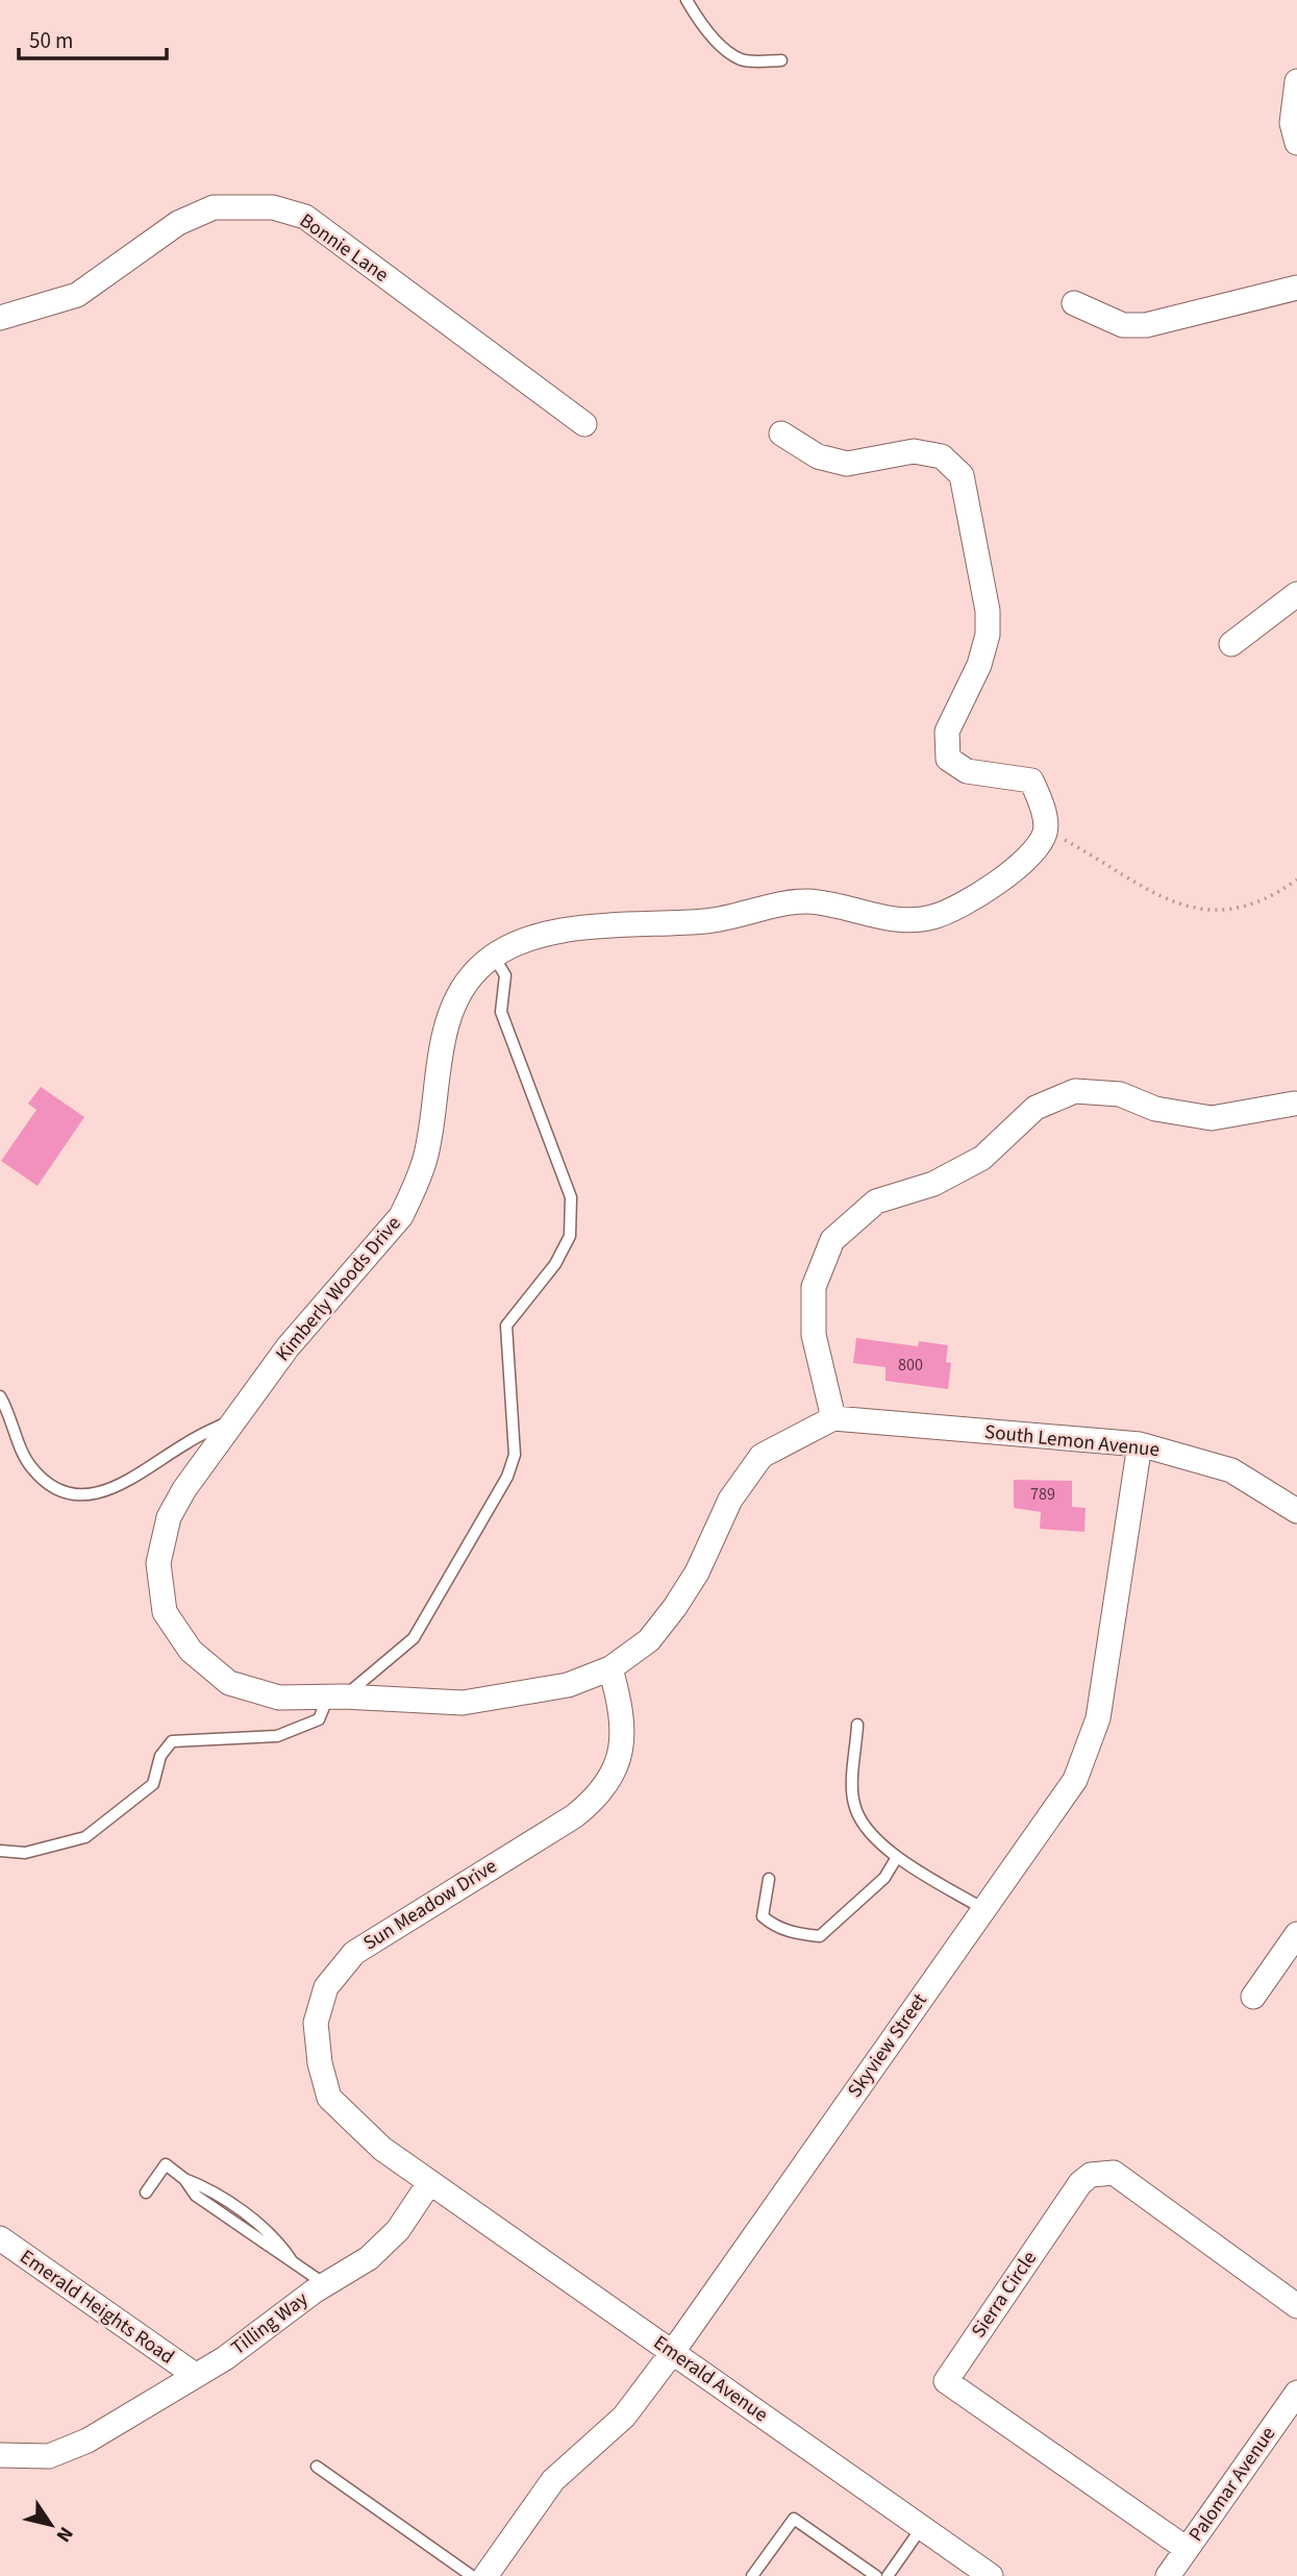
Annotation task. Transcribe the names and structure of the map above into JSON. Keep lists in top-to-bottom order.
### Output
{
  "streets": {
    "street": [
      "Bonnie Lane",
      "Kimberly Woods Drive",
      "South Lemon Avenue",
      "Sun Meadow Drive",
      "Skyview Street",
      "Sierra Circle",
      "Emerald Heights Road",
      "Tilling Way",
      "Emerald Avenue",
      "Palomar Avenue"
    ]
  },
  "crossings": [
    ["Kimberly Woods Drive", "South Lemon Avenue"],
    ["Kimberly Woods Drive", "Sun Meadow Drive"],
    ["South Lemon Avenue", "Skyview Street"],
    ["Sun Meadow Drive", "Tilling Way"],
    ["Sun Meadow Drive", "Emerald Avenue"],
    ["Skyview Street", "Emerald Avenue"],
    ["Sierra Circle", "Palomar Avenue"],
    ["Emerald Heights Road", "Tilling Way"],
    ["Tilling Way", "Emerald Avenue"]
  ],
  "house_numbers": ["800", "789"],
  "scale_bar": "50 m",
  "north": "bottom right"
}
